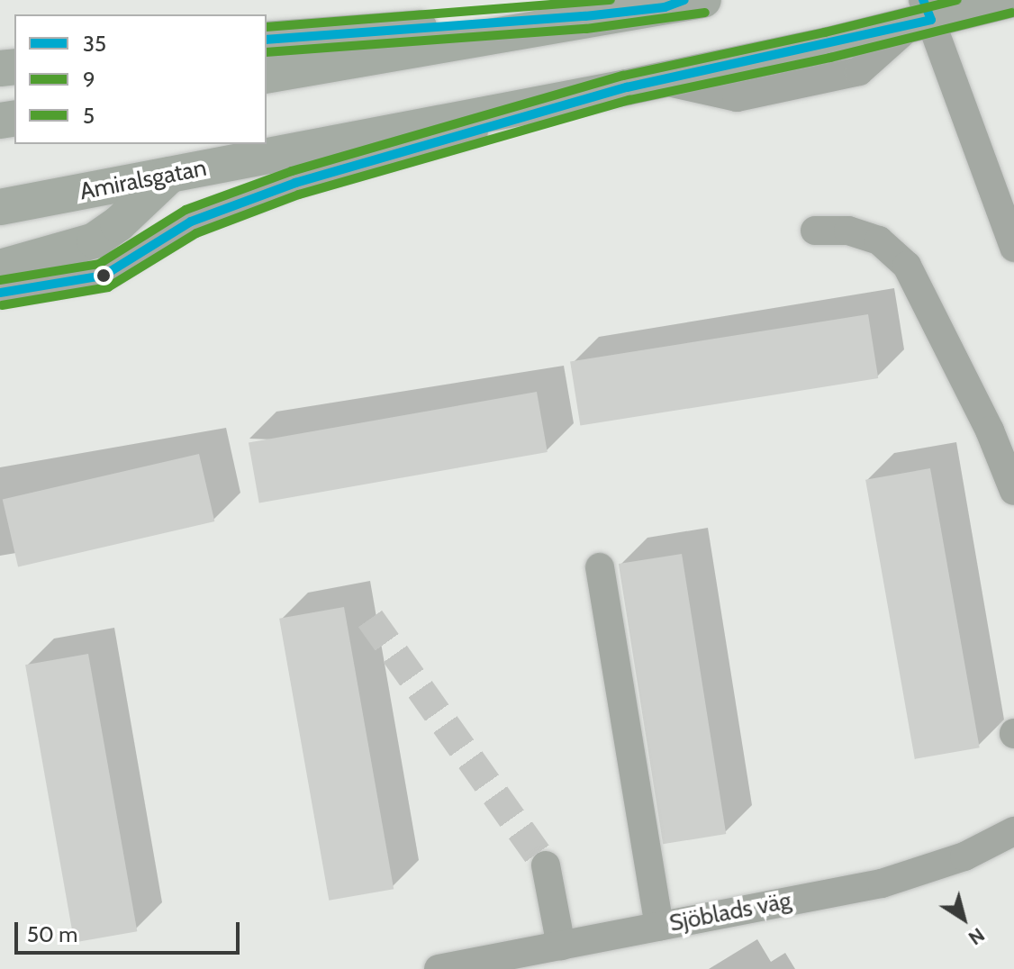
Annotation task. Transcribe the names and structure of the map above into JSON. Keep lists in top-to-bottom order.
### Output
{
  "streets": {
    "main road": ["Amiralsgatan"],
    "street": ["Sjöblads väg"]
  },
  "lines": ["transit line 35", "transit line 5", "transit line 9"],
  "legend": ["35", "9", "5"],
  "scale_bar": "50 m",
  "north": "bottom right"
}
